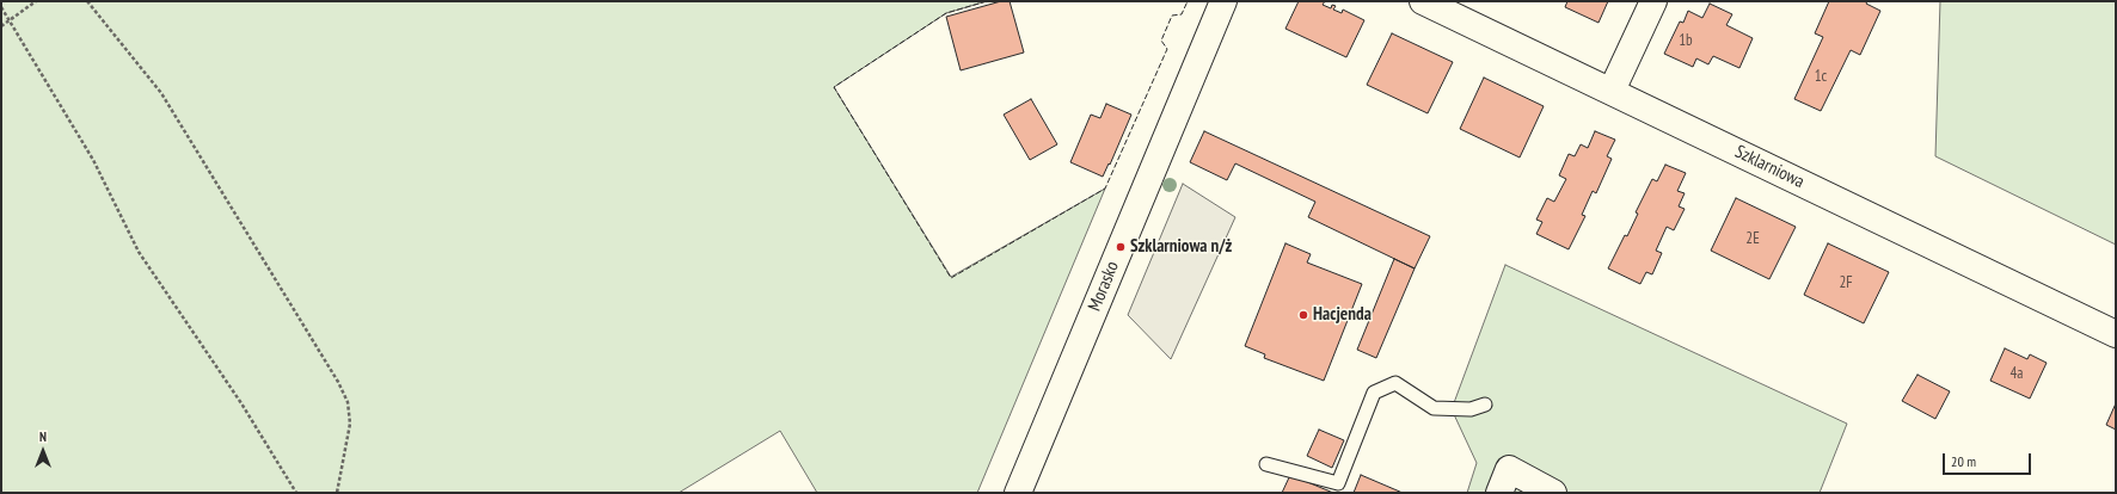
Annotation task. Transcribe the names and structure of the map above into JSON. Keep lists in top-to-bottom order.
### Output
{
  "streets": {
    "street": ["Szklarniowa", "Morasko"]
  },
  "places": ["Szklarniowa n/ż", "Hacjenda"],
  "house_numbers": [
    "1b",
    "1c",
    "2E",
    "2F",
    "4a"
  ],
  "scale_bar": "20 m",
  "north": "top"
}
